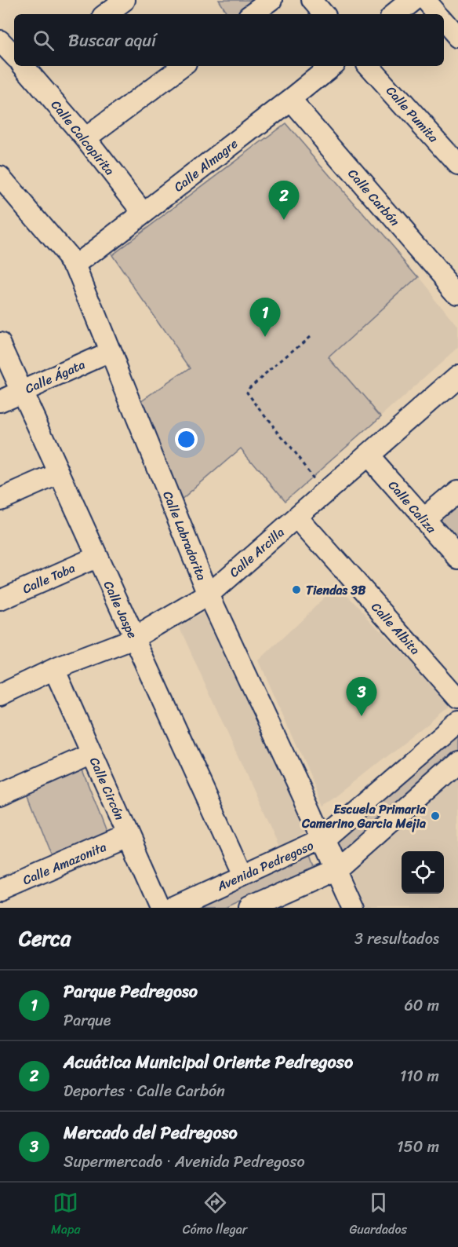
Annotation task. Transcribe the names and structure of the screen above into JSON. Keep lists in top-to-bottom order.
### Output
{
  "streets": {
    "street": [
      "Calle Pumita",
      "Calle Calcopirita",
      "Calle Almagre",
      "Calle Carbón",
      "Calle Ágata",
      "Calle Caliza",
      "Calle Labradorita",
      "Calle Arcilla",
      "Calle Toba",
      "Calle Jaspe",
      "Calle Albita",
      "Calle Circón",
      "Calle Amazonita",
      "Avenida Pedregoso"
    ]
  },
  "crossings": [
    ["Calle Calcopirita", "Calle Almagre"],
    ["Calle Almagre", "Calle Carbón"],
    ["Calle Almagre", "Calle Labradorita"],
    ["Calle Ágata", "Calle Labradorita"],
    ["Calle Ágata", "Calle Jaspe"],
    ["Calle Caliza", "Calle Arcilla"],
    ["Calle Labradorita", "Calle Arcilla"],
    ["Calle Labradorita", "Avenida Pedregoso"],
    ["Calle Arcilla", "Calle Jaspe"],
    ["Calle Arcilla", "Calle Albita"],
    ["Calle Arcilla", "Calle Circón"],
    ["Calle Toba", "Calle Jaspe"],
    ["Calle Jaspe", "Avenida Pedregoso"],
    ["Calle Circón", "Calle Amazonita"]
  ],
  "places": ["Tiendas 3B", "Escuela Primaria Camerino Garcia Mejia"],
  "page": {
    "search": "Buscar aquí",
    "pins": ["2", "1", "3"],
    "heading": ["Cerca", "3 resultados"],
    "list": [
      {
        "mark": "1",
        "name": "Parque Pedregoso",
        "note": "Parque",
        "value": "60 m"
      },
      {
        "mark": "2",
        "name": "Acuática Municipal Oriente Pedregoso",
        "note": "Deportes · Calle Carbón",
        "value": "110 m"
      },
      {
        "mark": "3",
        "name": "Mercado del Pedregoso",
        "note": "Supermercado · Avenida Pedregoso",
        "value": "150 m"
      }
    ],
    "nav": ["Mapa", "Cómo llegar", "Guardados"]
  }
}
